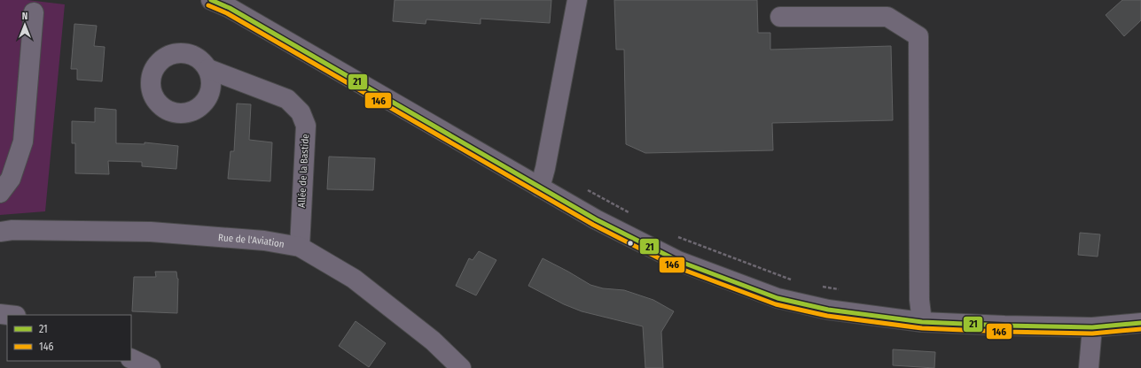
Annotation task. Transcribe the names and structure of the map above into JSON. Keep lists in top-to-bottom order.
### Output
{
  "streets": {
    "street": ["Allée de la Bastide", "Rue de l'Aviation"]
  },
  "crossings": [
    ["Allée de la Bastide", "Rue de l'Aviation"]
  ],
  "lines": ["transit line 21", "transit line 146"],
  "legend": ["21", "146"],
  "north": "top"
}
